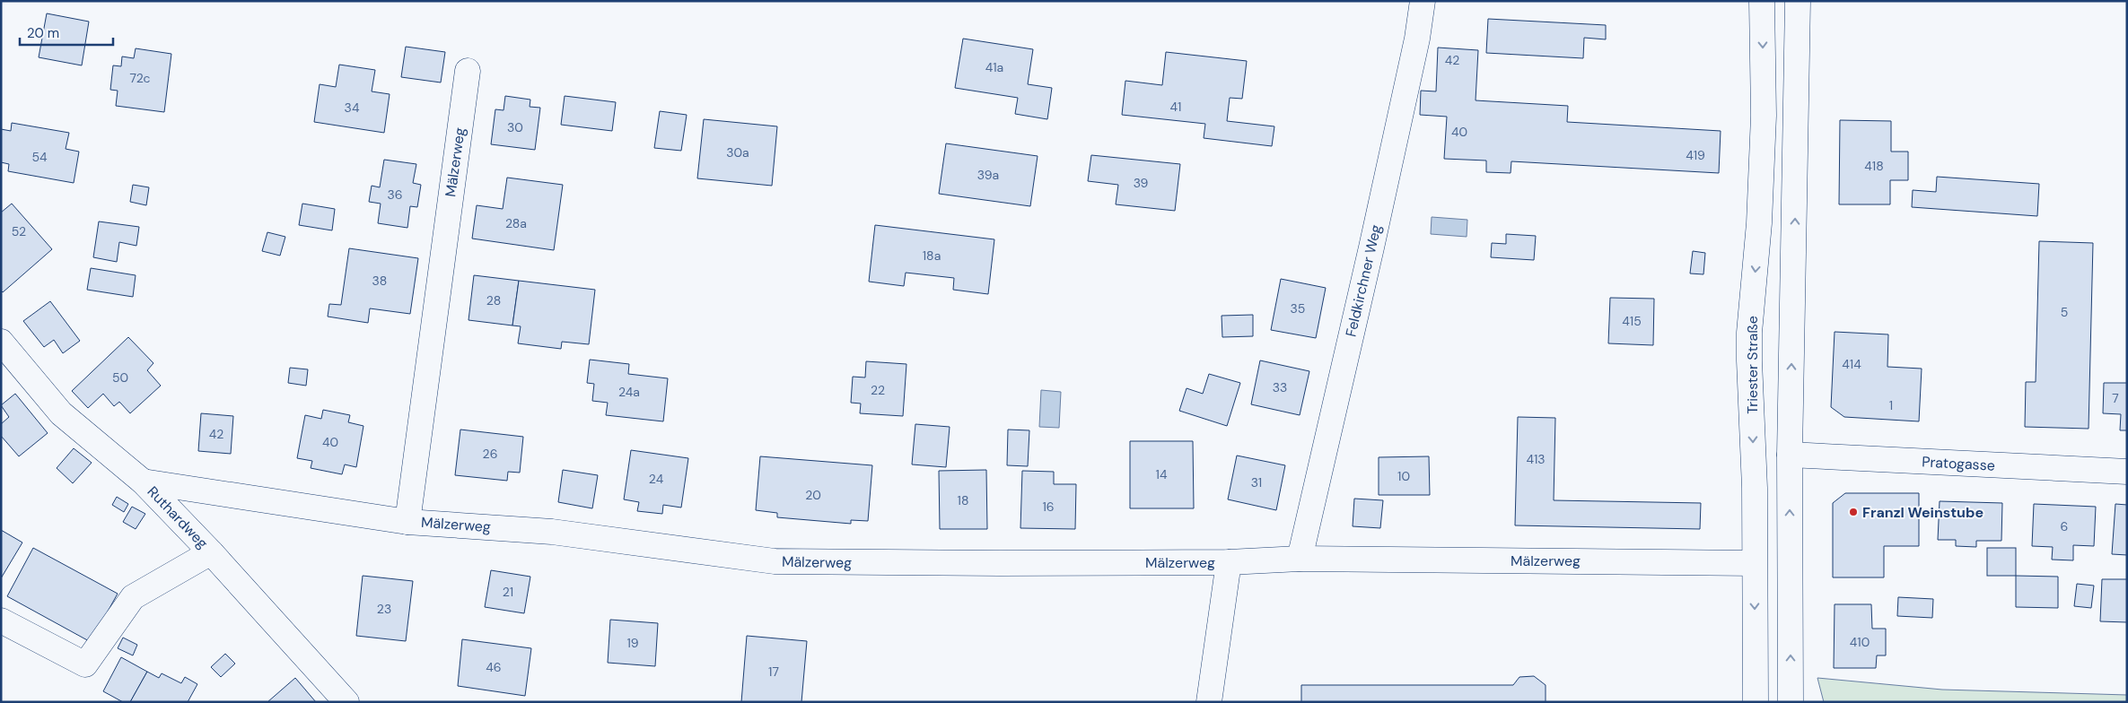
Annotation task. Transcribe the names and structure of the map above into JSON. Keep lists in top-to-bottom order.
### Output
{
  "streets": {
    "street": [
      "Mälzerweg",
      "Feldkirchner Weg",
      "Triester Straße",
      "Pratogasse",
      "Ruthardweg"
    ]
  },
  "crossings": [
    ["Mälzerweg", "Feldkirchner Weg"],
    ["Mälzerweg", "Triester Straße"],
    ["Mälzerweg", "Ruthardweg"]
  ],
  "places": ["Franzl Weinstube"],
  "house_numbers": [
    "42",
    "41a",
    "72c",
    "41",
    "34",
    "30",
    "40",
    "30a",
    "419",
    "54",
    "418",
    "39a",
    "39",
    "36",
    "28a",
    "52",
    "18a",
    "38",
    "28",
    "35",
    "5",
    "415",
    "414",
    "50",
    "33",
    "22",
    "24a",
    "7",
    "1",
    "42",
    "40",
    "26",
    "413",
    "14",
    "10",
    "24",
    "31",
    "20",
    "18",
    "16",
    "6",
    "21",
    "23",
    "410",
    "19",
    "46",
    "17"
  ],
  "scale_bar": "20 m"
}
